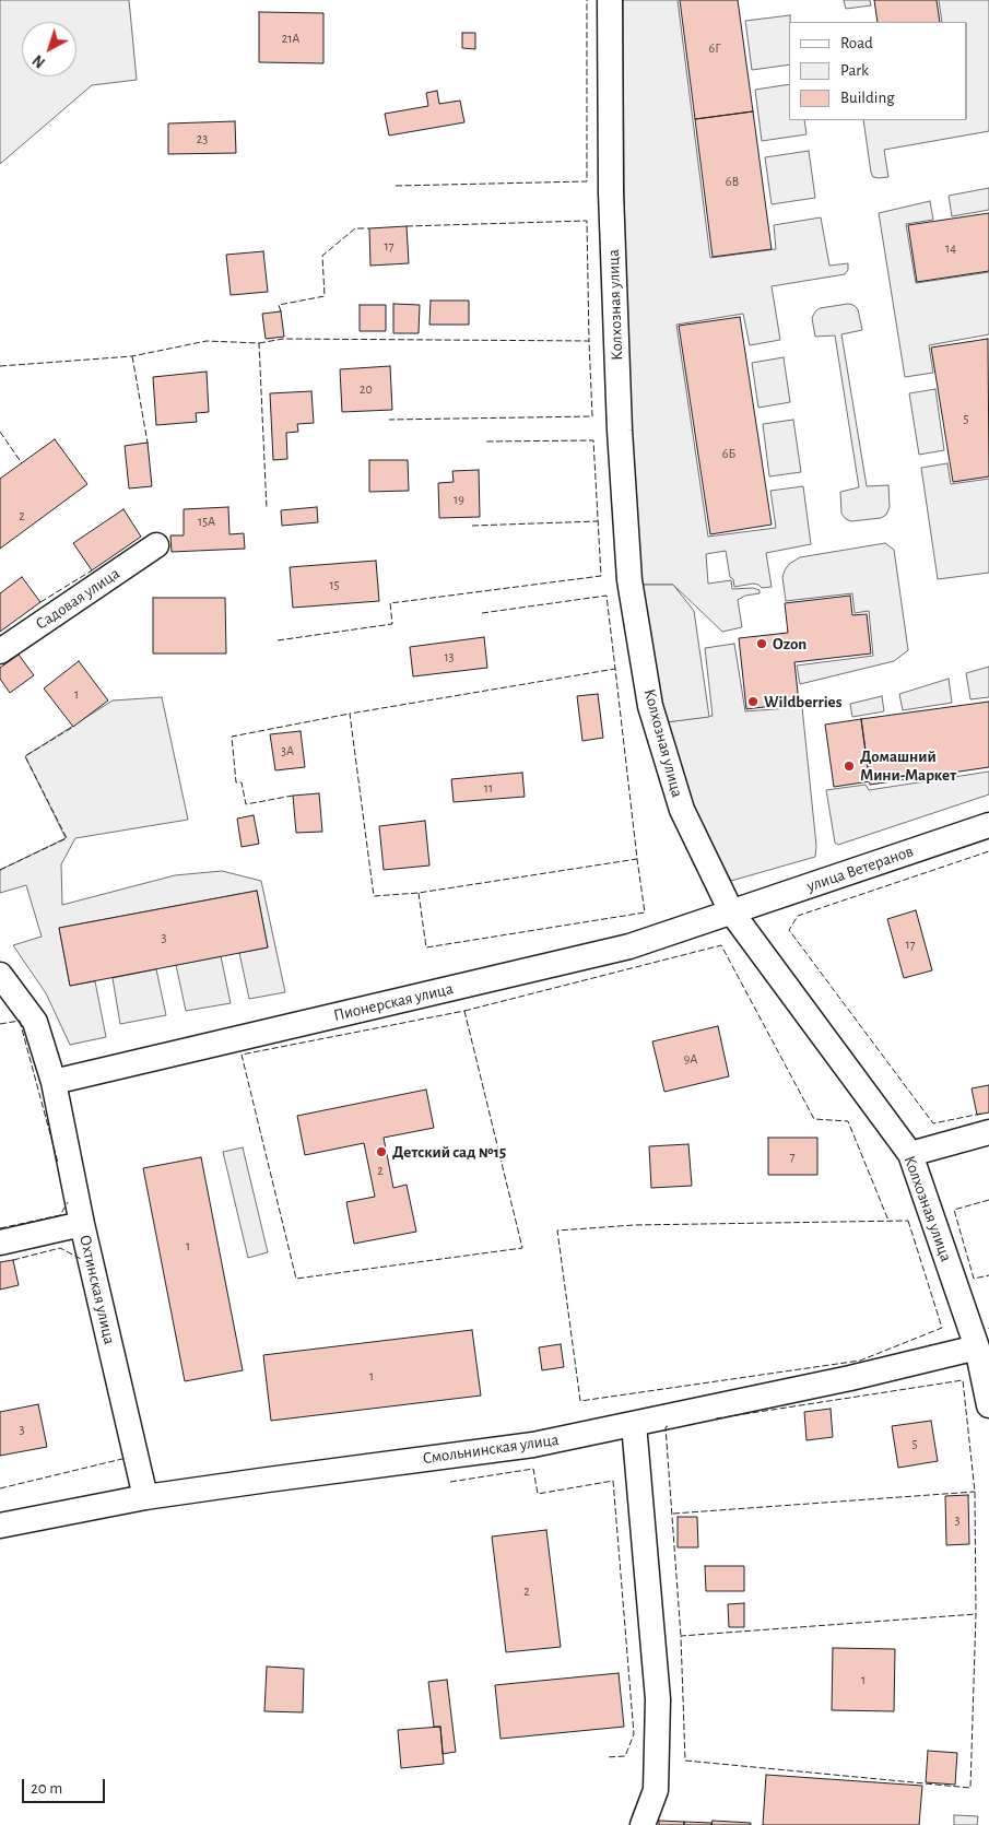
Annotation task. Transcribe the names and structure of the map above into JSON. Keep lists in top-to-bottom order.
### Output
{
  "streets": {
    "street": [
      "Колхозная улица",
      "Садовая улица",
      "улица Ветеранов",
      "Пионерская улица",
      "Охтинская улица",
      "Смольнинская улица"
    ]
  },
  "crossings": [
    ["Колхозная улица", "улица Ветеранов"],
    ["Колхозная улица", "Пионерская улица"],
    ["Колхозная улица", "Смольнинская улица"],
    ["улица Ветеранов", "Пионерская улица"],
    ["Пионерская улица", "Охтинская улица"],
    ["Охтинская улица", "Смольнинская улица"]
  ],
  "places": [
    "Ozon",
    "Wildberries",
    "Домашний Мини-Маркет",
    "Детский сад №15"
  ],
  "house_numbers": [
    "21А",
    "6Г",
    "23",
    "6В",
    "17",
    "14",
    "20",
    "5",
    "6Б",
    "19",
    "2",
    "15А",
    "15",
    "13",
    "1",
    "3А",
    "11",
    "3",
    "17",
    "9А",
    "7",
    "2",
    "1",
    "1",
    "3",
    "5",
    "3",
    "2",
    "1"
  ],
  "legend": ["Road", "Park", "Building"],
  "scale_bar": "20 m",
  "north": "bottom left"
}
